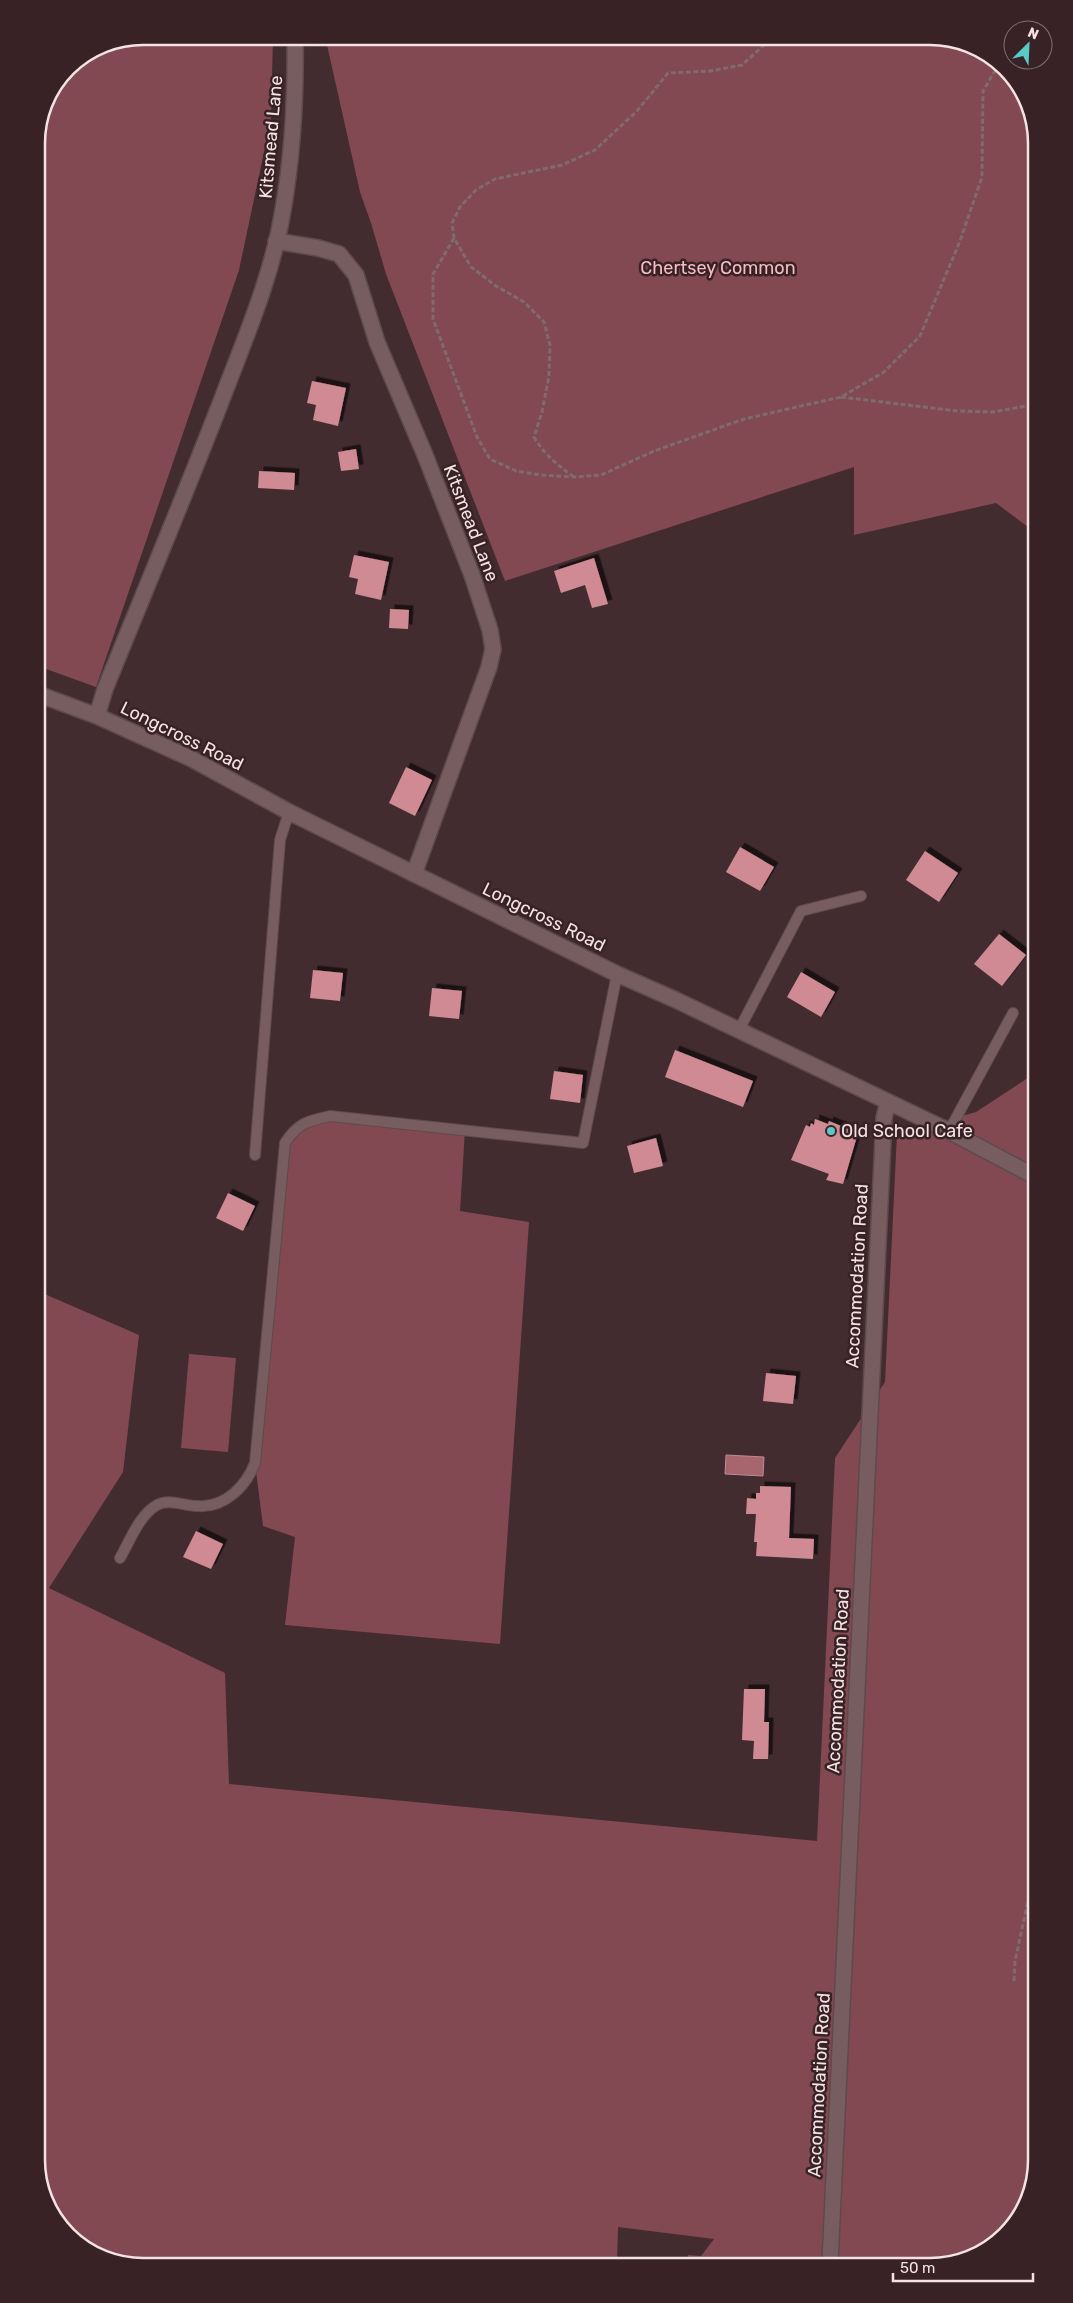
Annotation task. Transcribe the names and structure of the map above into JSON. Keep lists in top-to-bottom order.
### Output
{
  "streets": {
    "street": ["Kitsmead Lane", "Longcross Road", "Accommodation Road"]
  },
  "crossings": [
    ["Kitsmead Lane", "Longcross Road"],
    ["Longcross Road", "Accommodation Road"]
  ],
  "parks": ["Chertsey Common"],
  "places": ["Old School Cafe"],
  "scale_bar": "50 m",
  "north": "top right"
}
